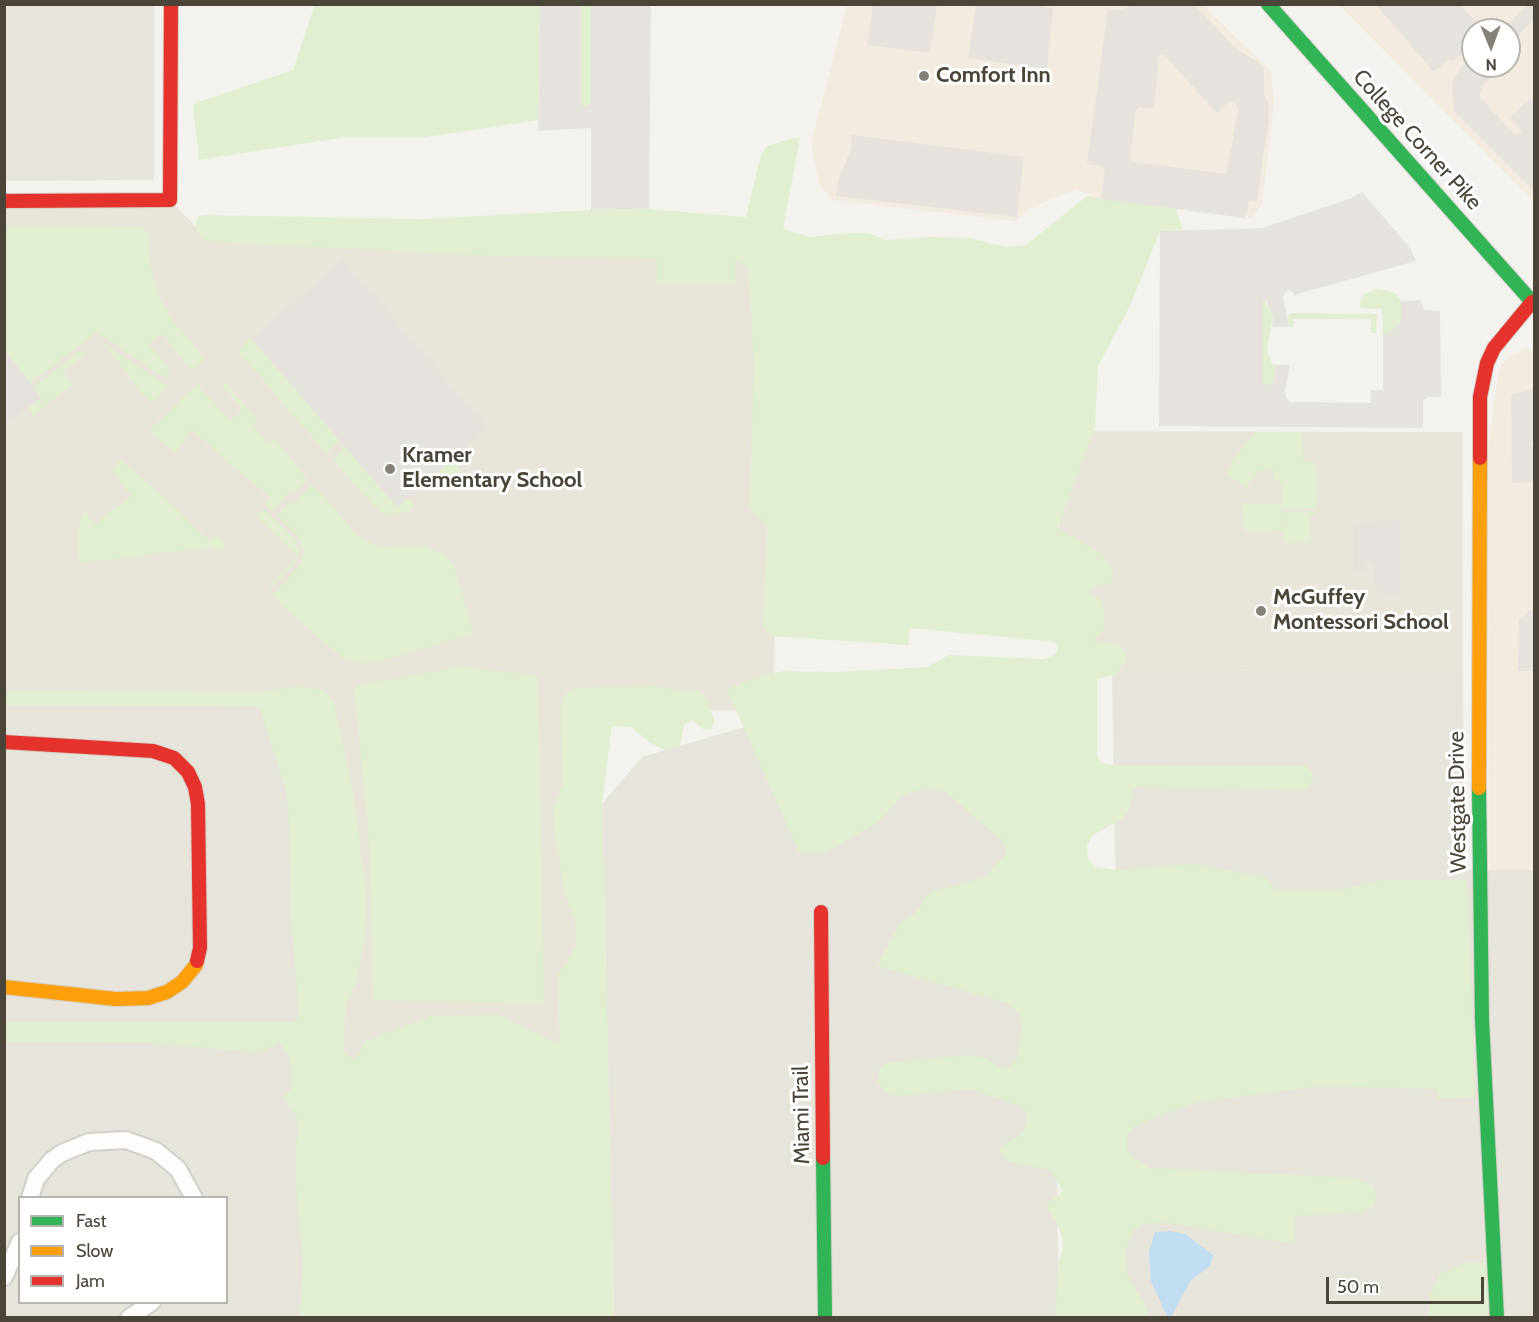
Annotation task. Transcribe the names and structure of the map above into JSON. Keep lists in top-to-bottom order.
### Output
{
  "streets": {
    "main road": ["College Corner Pike", "Westgate Drive", "Miami Trail"]
  },
  "crossings": [
    ["College Corner Pike", "Westgate Drive"]
  ],
  "places": ["Comfort Inn", "Kramer Elementary School", "McGuffey Montessori School"],
  "legend": ["Fast", "Slow", "Jam"],
  "scale_bar": "50 m",
  "north": "bottom"
}
